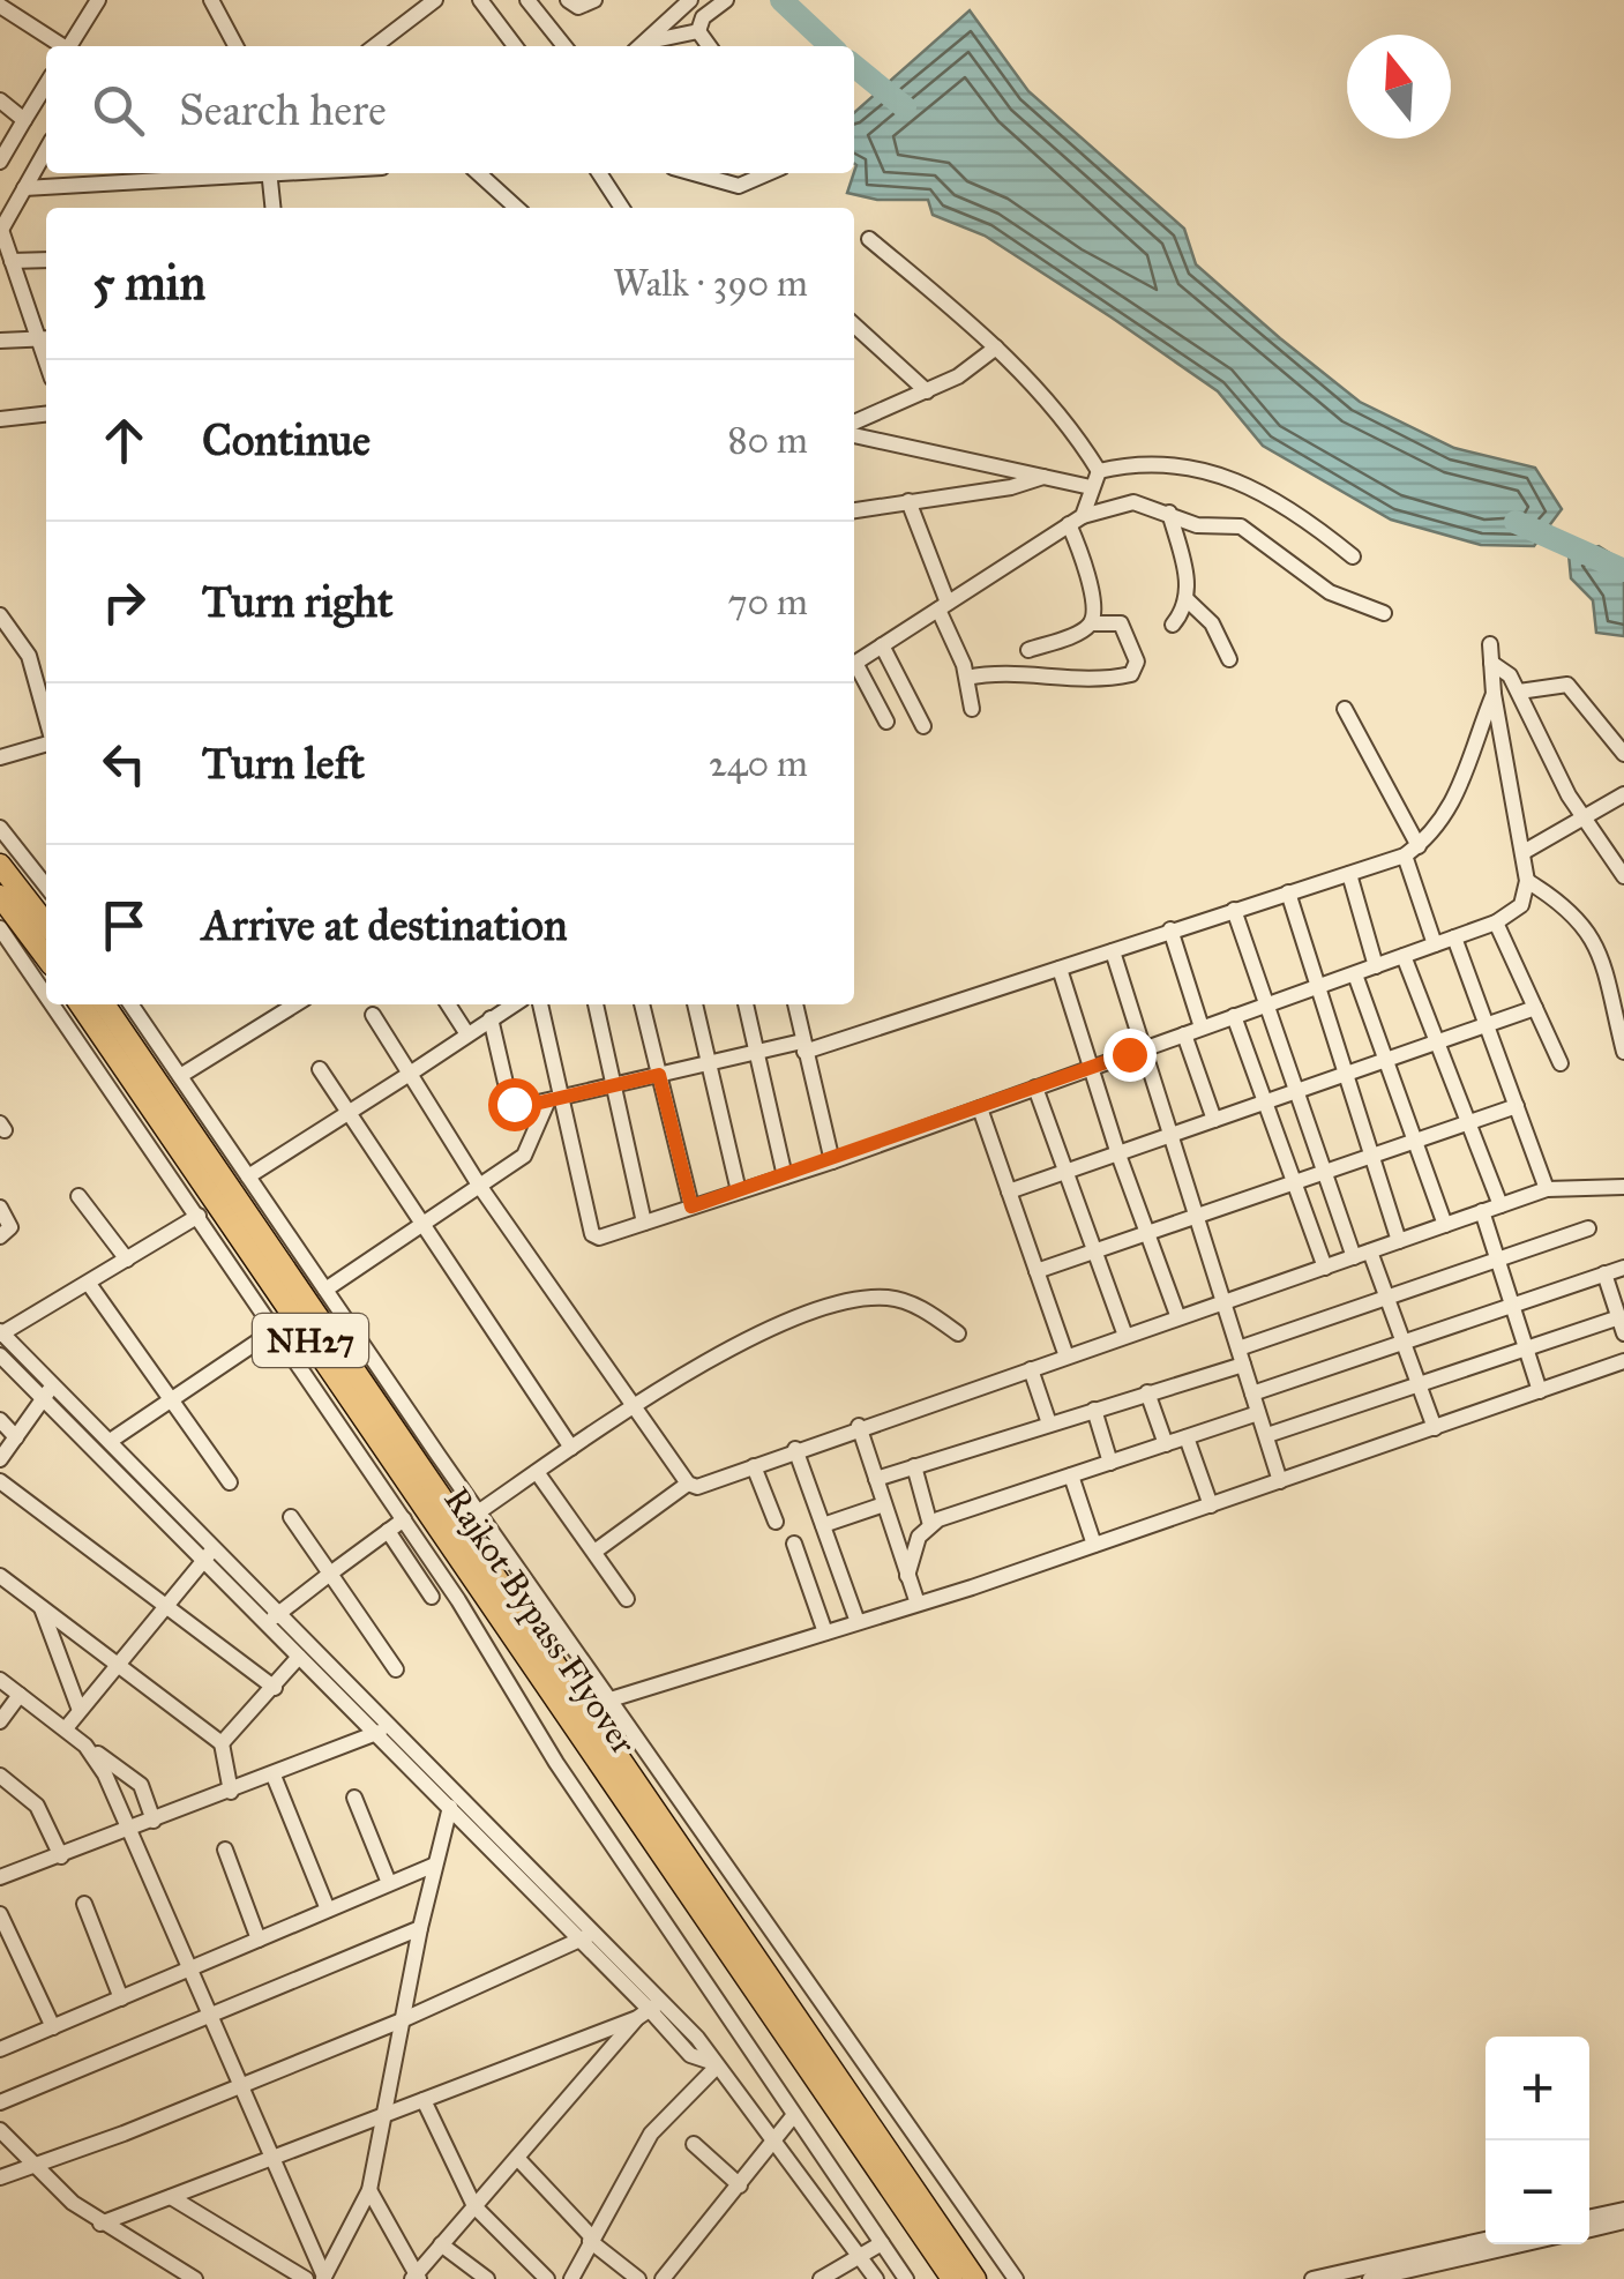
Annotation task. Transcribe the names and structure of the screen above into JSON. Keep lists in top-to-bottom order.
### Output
{
  "streets": {
    "highway": ["NH27", "Rajkot Bypass Flyover"]
  },
  "north": "top",
  "page": {
    "search": "Search here",
    "heading": ["5 min", "Walk · 390 m"],
    "list": [
      ["Continue", "80 m"],
      ["Turn right", "70 m"],
      ["Turn left", "240 m"],
      "Arrive at destination"
    ],
    "map_buttons": ["+", "−"]
  }
}
